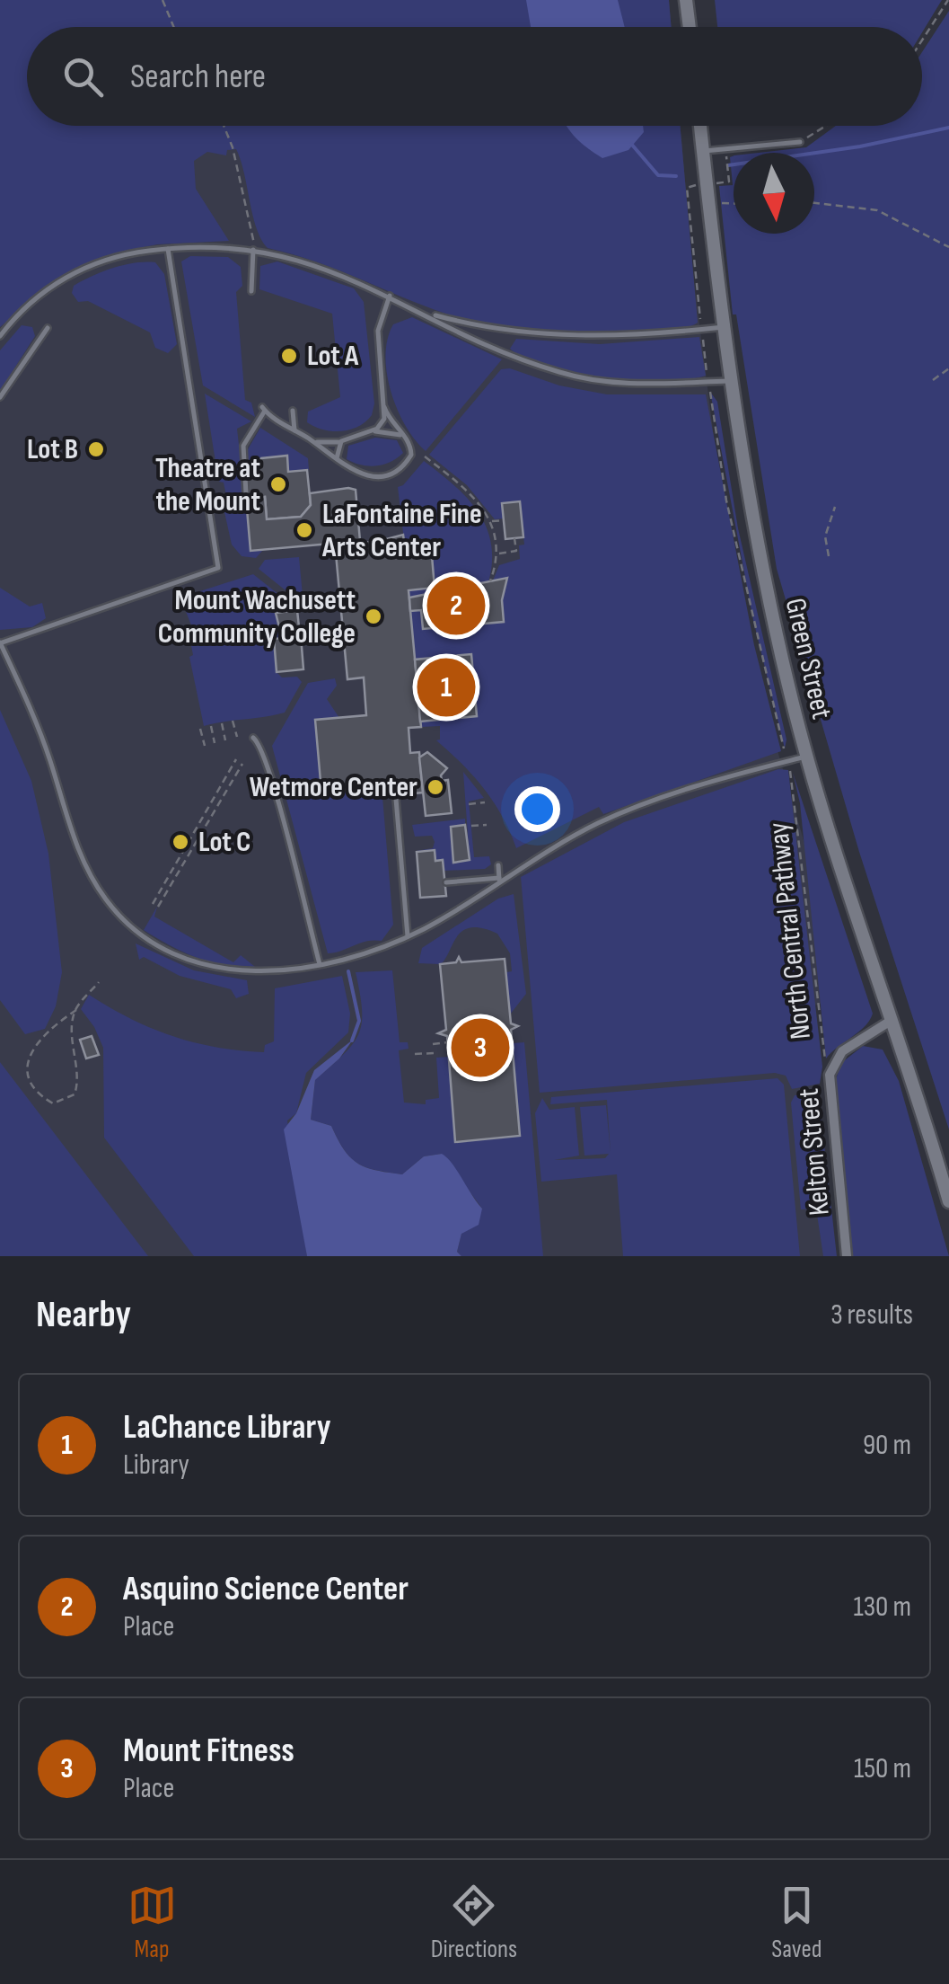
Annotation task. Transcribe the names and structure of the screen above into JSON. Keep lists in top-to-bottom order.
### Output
{
  "streets": {
    "street": ["Green Street", "Kelton Street"],
    "path": ["North Central Pathway"]
  },
  "crossings": [
    ["Green Street", "Kelton Street"]
  ],
  "places": [
    "Lot A",
    "Lot B",
    "Theatre at the Mount",
    "LaFontaine Fine Arts Center",
    "Mount Wachusett Community College",
    "Wetmore Center",
    "Lot C"
  ],
  "north": "bottom",
  "page": {
    "search": "Search here",
    "pins": ["2", "1", "3"],
    "heading": ["Nearby", "3 results"],
    "list": [
      {
        "mark": "1",
        "name": "LaChance Library",
        "note": "Library",
        "value": "90 m"
      },
      {
        "mark": "2",
        "name": "Asquino Science Center",
        "note": "Place",
        "value": "130 m"
      },
      {
        "mark": "3",
        "name": "Mount Fitness",
        "note": "Place",
        "value": "150 m"
      }
    ],
    "nav": ["Map", "Directions", "Saved"]
  }
}
